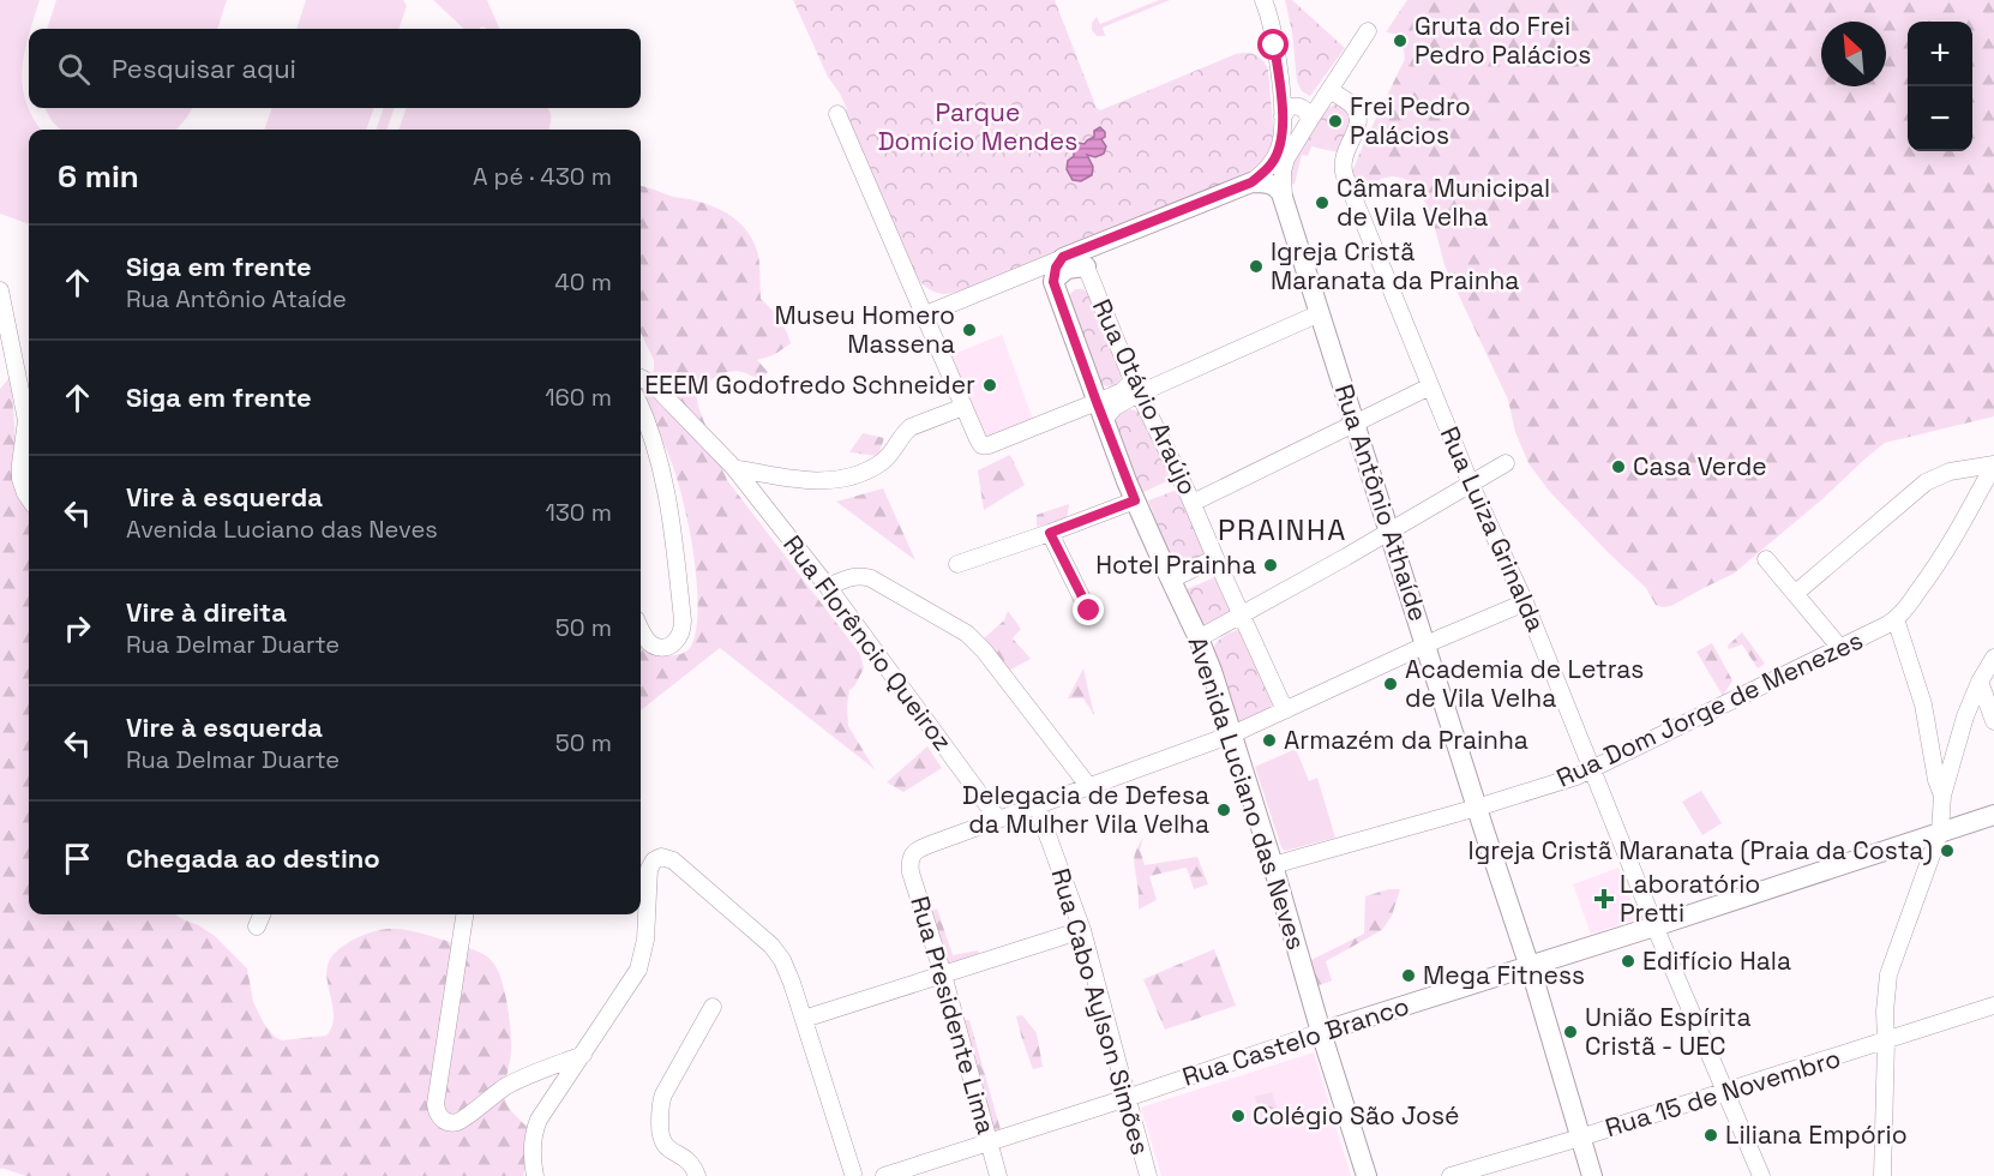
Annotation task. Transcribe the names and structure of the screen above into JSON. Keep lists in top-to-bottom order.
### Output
{
  "streets": {
    "main road": ["Rua Antônio Athaíde", "Avenida Luciano das Neves", "Rua Castelo Branco"],
    "street": [
      "Rua Otávio Araújo",
      "Rua Luiza Grinalda",
      "Rua Florêncio Queiroz",
      "Rua Dom Jorge de Menezes",
      "Rua Cabo Aylson Simões",
      "Rua Presidente Lima",
      "Rua 15 de Novembro"
    ]
  },
  "crossings": [
    ["Rua Antônio Athaíde", "Rua Dom Jorge de Menezes"],
    ["Rua Antônio Athaíde", "Rua Castelo Branco"],
    ["Rua Antônio Athaíde", "Rua 15 de Novembro"],
    ["Rua Luiza Grinalda", "Rua Dom Jorge de Menezes"],
    ["Rua Luiza Grinalda", "Rua Castelo Branco"],
    ["Rua Luiza Grinalda", "Rua 15 de Novembro"],
    ["Rua Florêncio Queiroz", "Rua Presidente Lima"],
    ["Rua Dom Jorge de Menezes", "Avenida Luciano das Neves"],
    ["Avenida Luciano das Neves", "Rua Castelo Branco"],
    ["Rua Cabo Aylson Simões", "Rua Castelo Branco"],
    ["Rua Presidente Lima", "Rua Castelo Branco"]
  ],
  "districts": ["PRAINHA"],
  "parks": ["Parque Domício Mendes"],
  "places": {
    "other": [
      "Gruta do Frei Pedro Palácios",
      "Frei Pedro Palácios",
      "Câmara Municipal de Vila Velha",
      "Igreja Cristã Maranata da Prainha",
      "Museu Homero Massena",
      "EEEM Godofredo Schneider",
      "Casa Verde",
      "Hotel Prainha",
      "Academia de Letras de Vila Velha",
      "Armazém da Prainha",
      "Delegacia de Defesa da Mulher Vila Velha",
      "Igreja Cristã Maranata (Praia da Costa)",
      "Edifício Hala",
      "Mega Fitness",
      "União Espírita Cristã - UEC",
      "Colégio São José",
      "Liliana Empório"
    ],
    "health": ["Laboratório Pretti"]
  },
  "north": "top left",
  "page": {
    "map_buttons": ["+", "−"],
    "search": "Pesquisar aqui",
    "heading": ["6 min", "A pé · 430 m"],
    "list": [
      ["Siga em frente", "Rua Antônio Ataíde", "40 m"],
      ["Siga em frente", "160 m"],
      ["Vire à esquerda", "Avenida Luciano das Neves", "130 m"],
      ["Vire à direita", "Rua Delmar Duarte", "50 m"],
      ["Vire à esquerda", "Rua Delmar Duarte", "50 m"],
      "Chegada ao destino"
    ]
  }
}
